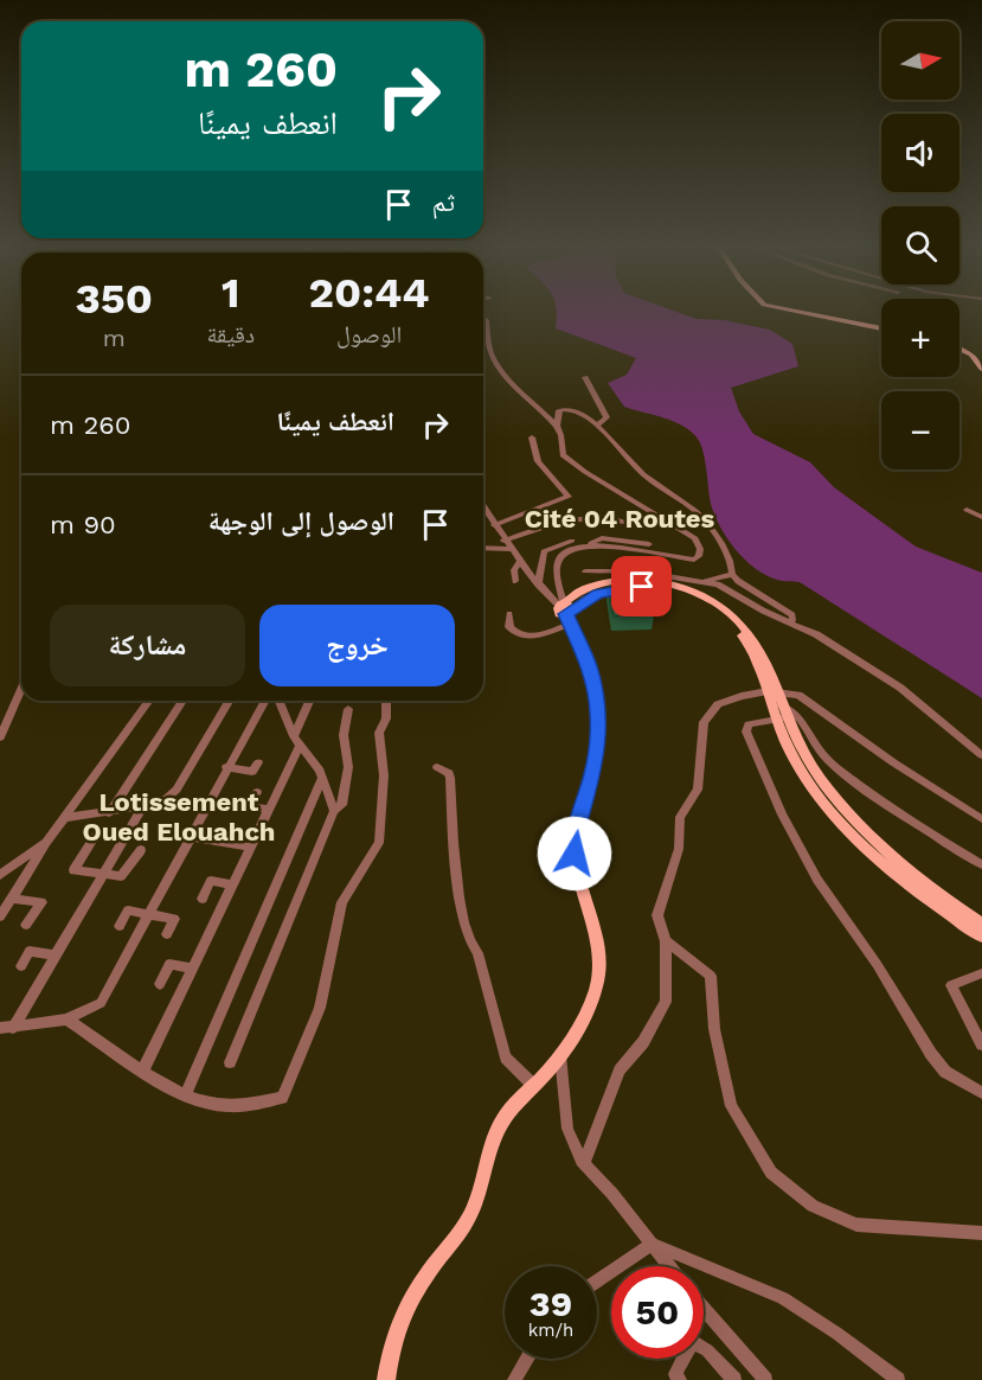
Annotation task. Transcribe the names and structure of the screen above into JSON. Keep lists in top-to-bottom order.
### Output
{
  "districts": ["Cité 04 Routes", "Lotissement Oued Elouahch"],
  "north": "right",
  "page": {
    "map_buttons": ["+", "−"],
    "turn": ["260 m", "انعطف يمينًا"],
    "then": "ثم",
    "eta": [
      "20:44",
      "الوصول",
      "1",
      "دقيقة",
      "350",
      "m"
    ],
    "list": [
      {
        "name": "انعطف يمينًا",
        "value": "260 m"
      },
      {
        "name": "الوصول إلى الوجهة",
        "value": "90 m"
      }
    ],
    "buttons": ["خروج", "مشاركة"],
    "speed": "39 km/h",
    "limit": "50"
  }
}
